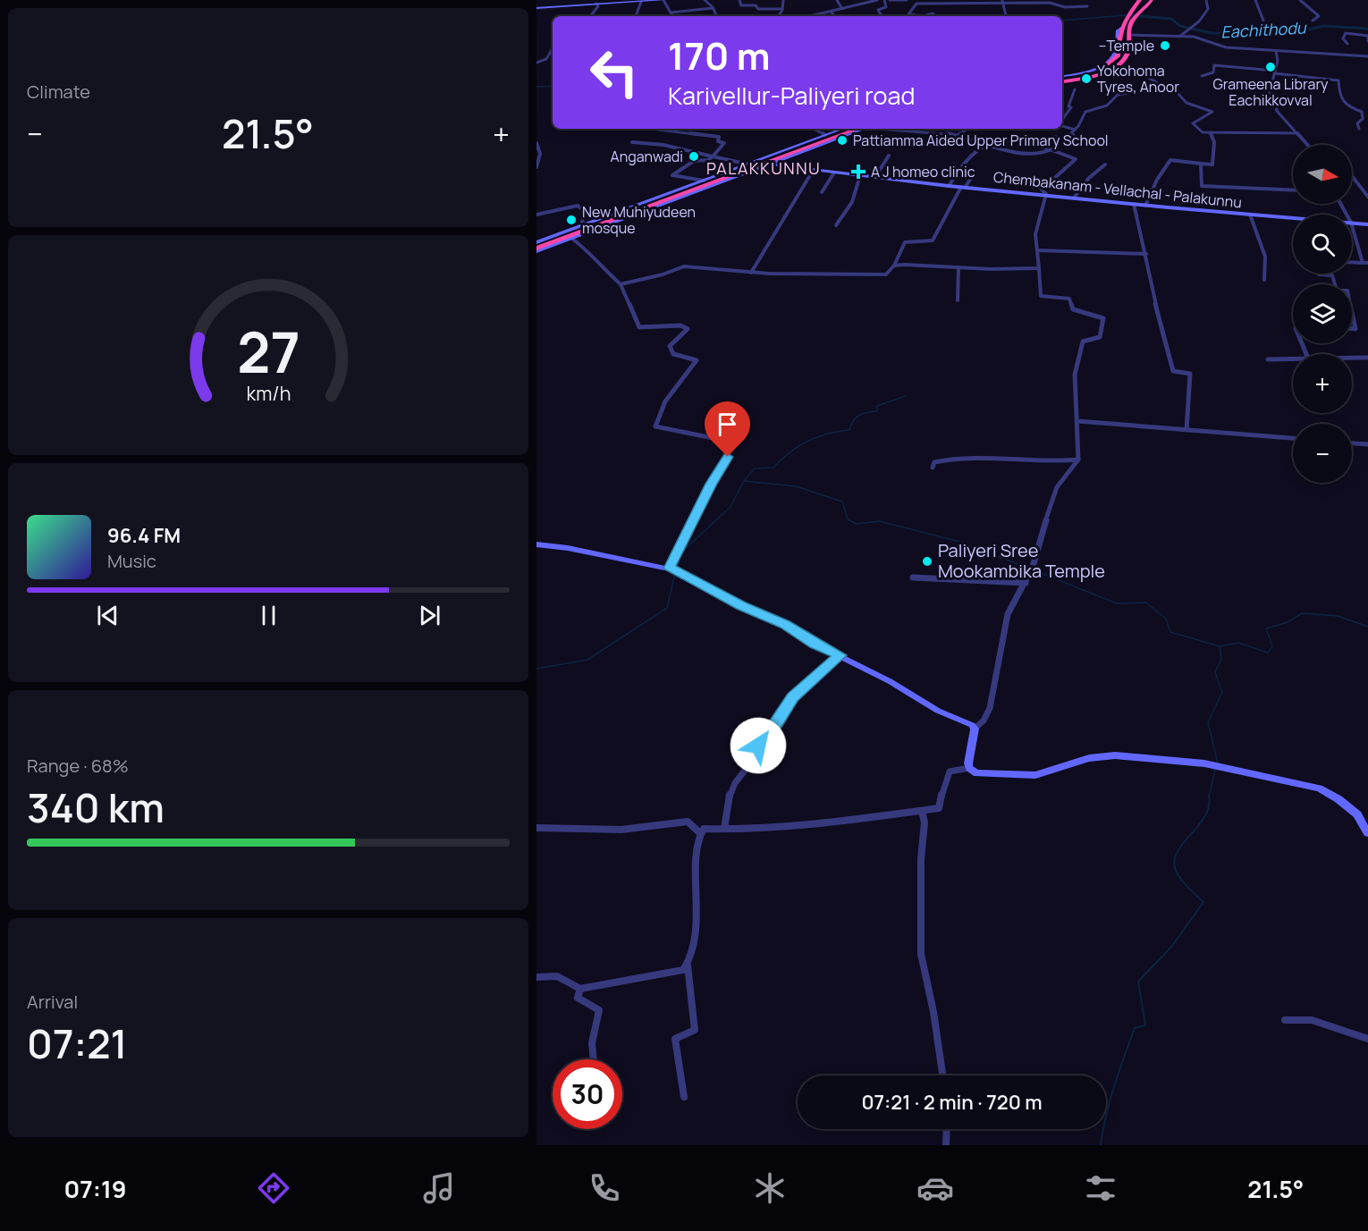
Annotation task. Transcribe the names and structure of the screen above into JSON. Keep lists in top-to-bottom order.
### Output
{
  "streets": {
    "street": ["Chembakanam - Vellachal - Palakunnu"]
  },
  "districts": ["PALAKKUNNU"],
  "water": ["Eachithodu"],
  "places": {
    "other": [
      "--Temple",
      "Grameena Library Eachikkovval",
      "Yokohoma Tyres, Anoor",
      "Pattiamma Aided Upper Primary School",
      "Anganwadi",
      "New Muhiyudeen mosque",
      "Paliyeri Sree Mookambika Temple"
    ],
    "health": ["A J homeo clinic"]
  },
  "north": "right",
  "page": {
    "tile": [
      "Climate",
      ["Range · 68%", "340 km"],
      ["Arrival", "07:21"]
    ],
    "turn": ["170 m", "Karivellur-Paliyeri road"],
    "heat": ["−", "21.5°", "+"],
    "map_buttons": ["+", "−"],
    "song": ["96.4 FM", "Music"],
    "limit": "30",
    "trip": "07:21 · 2 min · 720 m",
    "tabs": ["07:19", "21.5°"],
    "gauge": ["27", "km/h"]
  }
}
